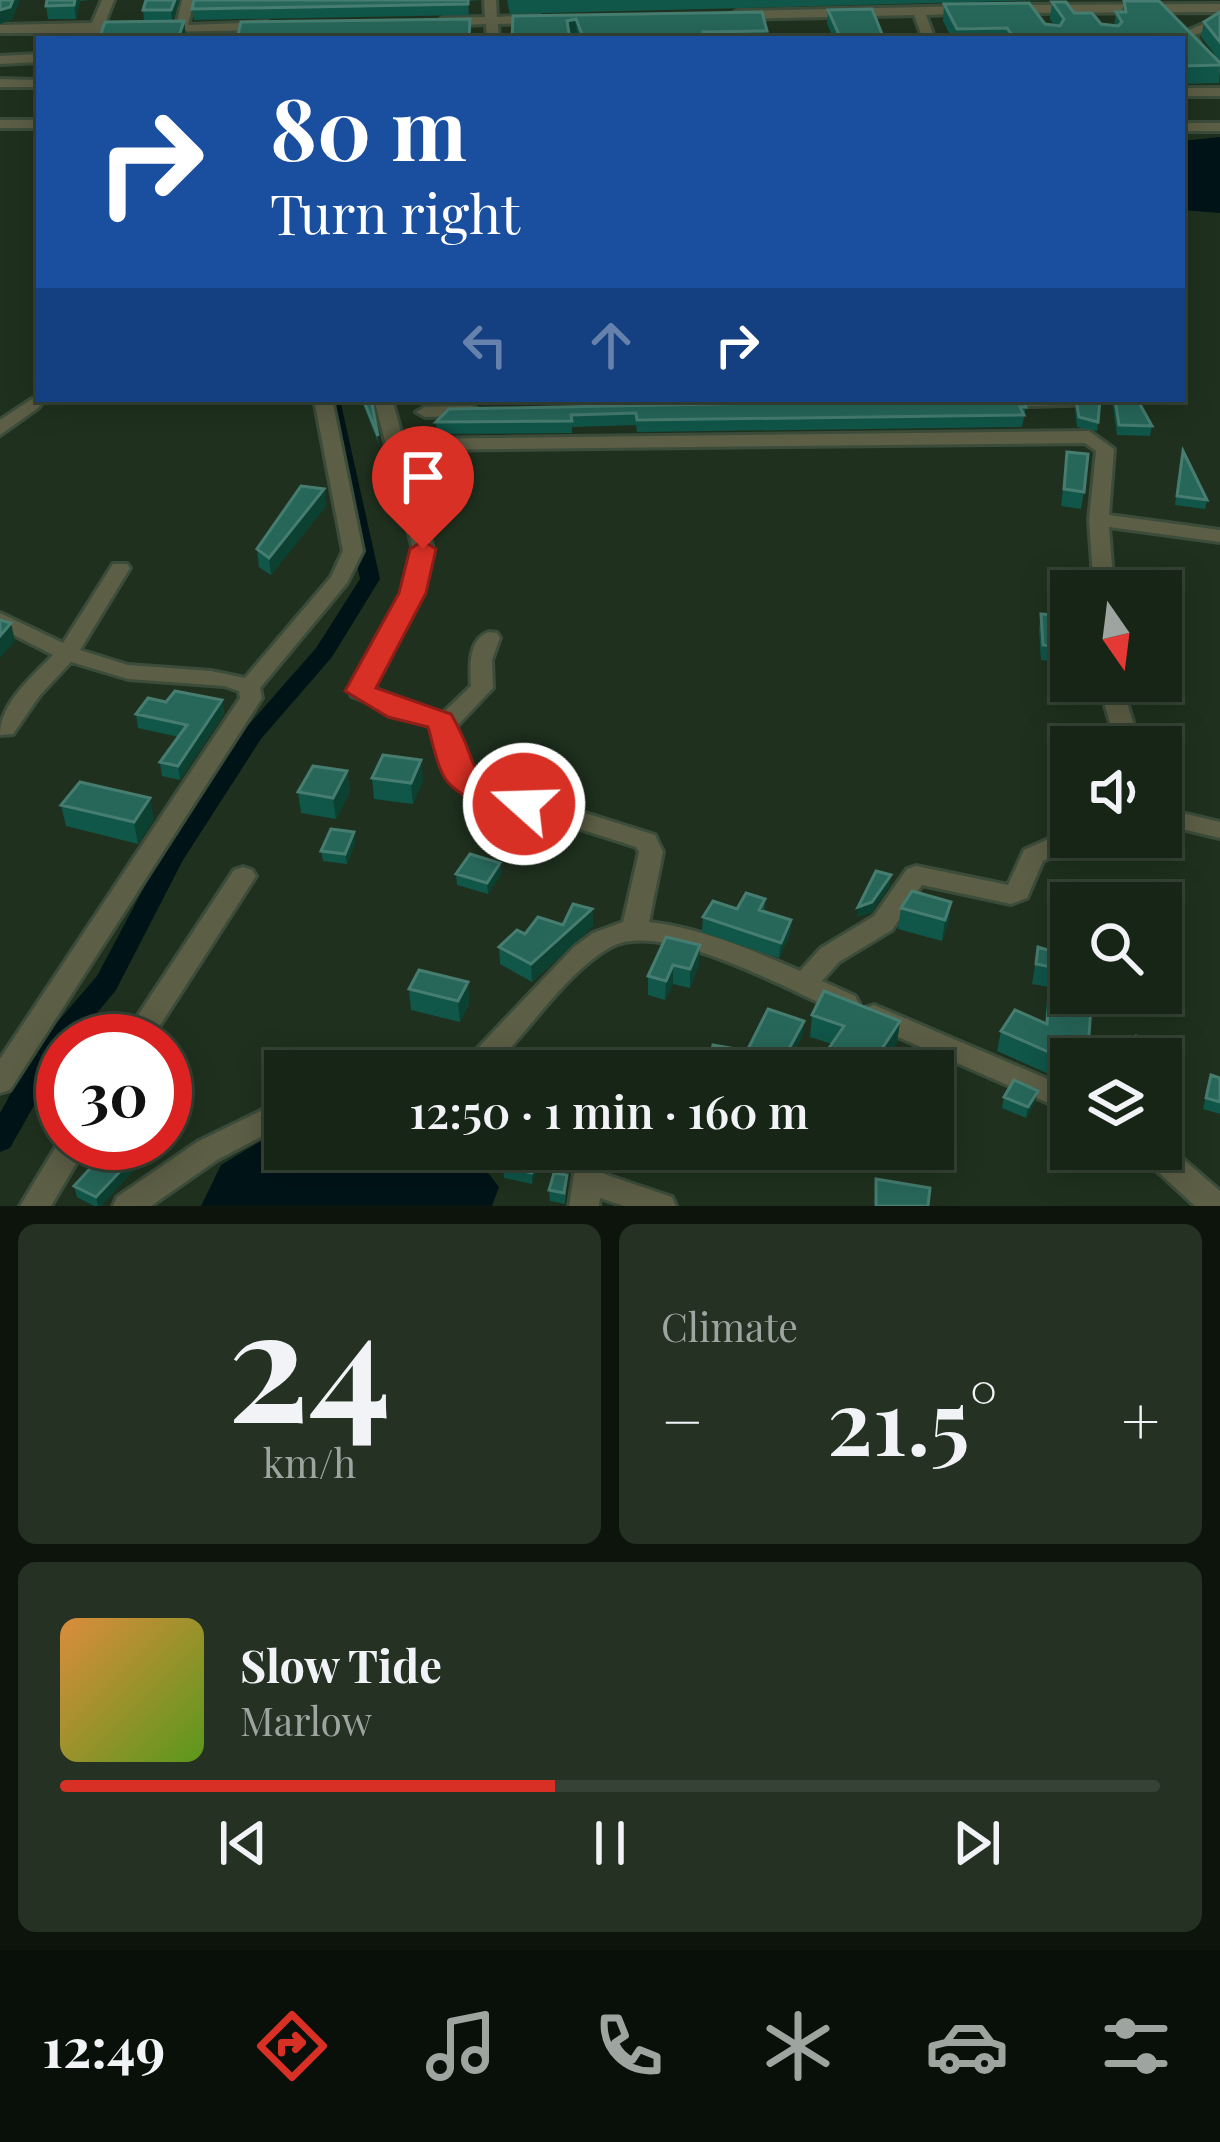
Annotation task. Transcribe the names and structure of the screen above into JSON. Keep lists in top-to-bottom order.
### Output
{
  "north": "bottom",
  "page": {
    "turn": ["80 m", "Turn right"],
    "limit": "30",
    "trip": "12:50 · 1 min · 160 m",
    "tile": [
      ["24", "km/h"],
      "Climate"
    ],
    "heat": ["−", "21.5°", "+"],
    "song": ["Slow Tide", "Marlow"],
    "tabs": "12:49"
  }
}
